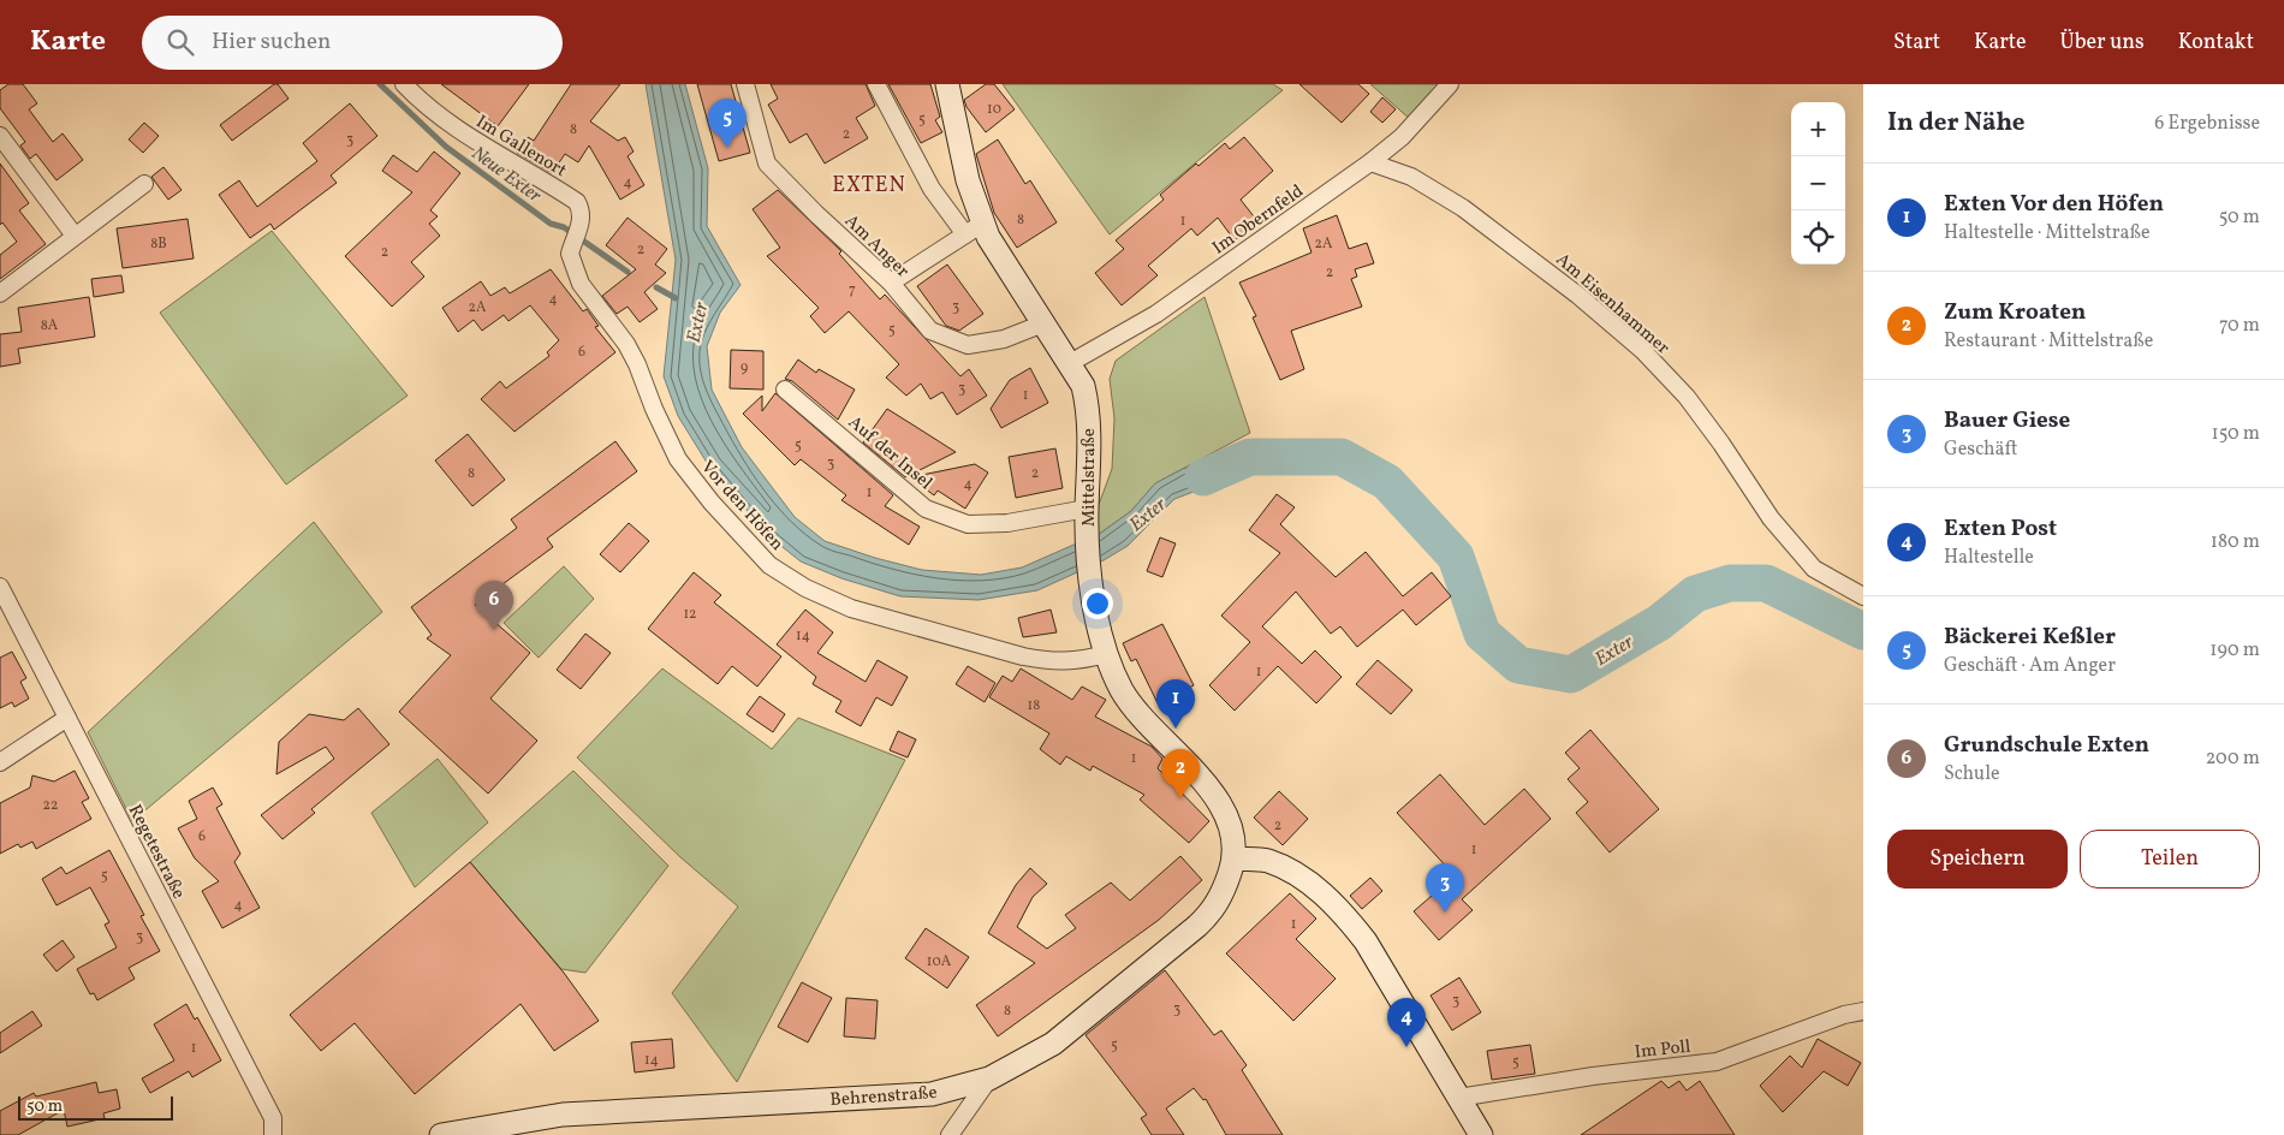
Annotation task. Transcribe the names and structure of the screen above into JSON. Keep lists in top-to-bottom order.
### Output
{
  "streets": {
    "main road": ["Mittelstraße", "Behrenstraße"],
    "street": [
      "Im Gallenort",
      "Im Obernfeld",
      "Am Anger",
      "Am Eisenhammer",
      "Auf der Insel",
      "Vor den Höfen",
      "Regetestraße",
      "Im Poll"
    ]
  },
  "crossings": [
    ["Im Gallenort", "Vor den Höfen"],
    ["Im Obernfeld", "Am Eisenhammer"],
    ["Im Obernfeld", "Mittelstraße"],
    ["Am Anger", "Mittelstraße"],
    ["Auf der Insel", "Mittelstraße"],
    ["Mittelstraße", "Vor den Höfen"],
    ["Mittelstraße", "Behrenstraße"]
  ],
  "districts": ["EXTEN"],
  "water": ["Neue Exter", "Exter"],
  "house_numbers": [
    "10",
    "5",
    "8",
    "2",
    "3",
    "4",
    "8",
    "1",
    "8B",
    "2A",
    "2",
    "2",
    "2",
    "7",
    "4",
    "2A",
    "3",
    "8A",
    "5",
    "6",
    "9",
    "3",
    "1",
    "5",
    "3",
    "8",
    "2",
    "4",
    "1",
    "12",
    "14",
    "1",
    "18",
    "1",
    "22",
    "2",
    "6",
    "1",
    "5",
    "4",
    "1",
    "3",
    "10A",
    "3",
    "3",
    "8",
    "5",
    "1",
    "14",
    "5"
  ],
  "scale_bar": "50 m",
  "page": {
    "header": "Karte",
    "search": "Hier suchen",
    "nav": [
      "Start",
      "Karte",
      "Über uns",
      "Kontakt"
    ],
    "heading": ["In der Nähe", "6 Ergebnisse"],
    "pins": [
      "5",
      "6",
      "1",
      "2",
      "3",
      "4"
    ],
    "map_buttons": ["+", "−"],
    "list": [
      {
        "mark": "1",
        "name": "Exten Vor den Höfen",
        "note": "Haltestelle · Mittelstraße",
        "value": "50 m"
      },
      {
        "mark": "2",
        "name": "Zum Kroaten",
        "note": "Restaurant · Mittelstraße",
        "value": "70 m"
      },
      {
        "mark": "3",
        "name": "Bauer Giese",
        "note": "Geschäft",
        "value": "150 m"
      },
      {
        "mark": "4",
        "name": "Exten Post",
        "note": "Haltestelle",
        "value": "180 m"
      },
      {
        "mark": "5",
        "name": "Bäckerei Keßler",
        "note": "Geschäft · Am Anger",
        "value": "190 m"
      },
      {
        "mark": "6",
        "name": "Grundschule Exten",
        "note": "Schule",
        "value": "200 m"
      }
    ],
    "buttons": ["Speichern", "Teilen"],
    "scale": "50 m"
  }
}
